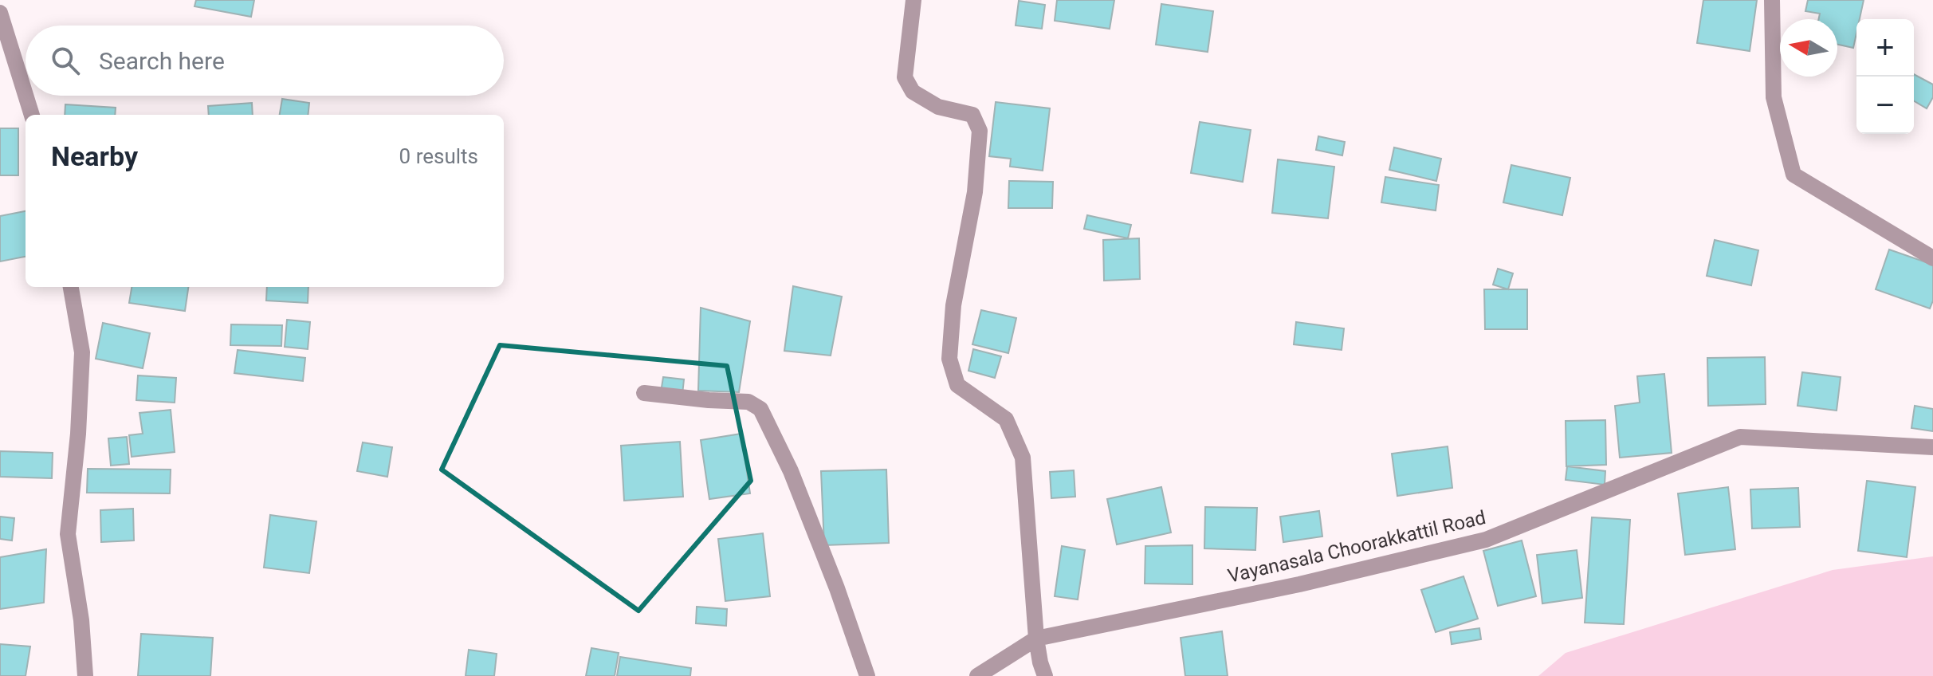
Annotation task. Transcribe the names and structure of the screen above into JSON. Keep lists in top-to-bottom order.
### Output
{
  "streets": {
    "street": ["Vayanasala Choorakkattil Road"]
  },
  "north": "left",
  "page": {
    "map_buttons": ["+", "−"],
    "search": "Search here",
    "heading": ["Nearby", "0 results"]
  }
}
